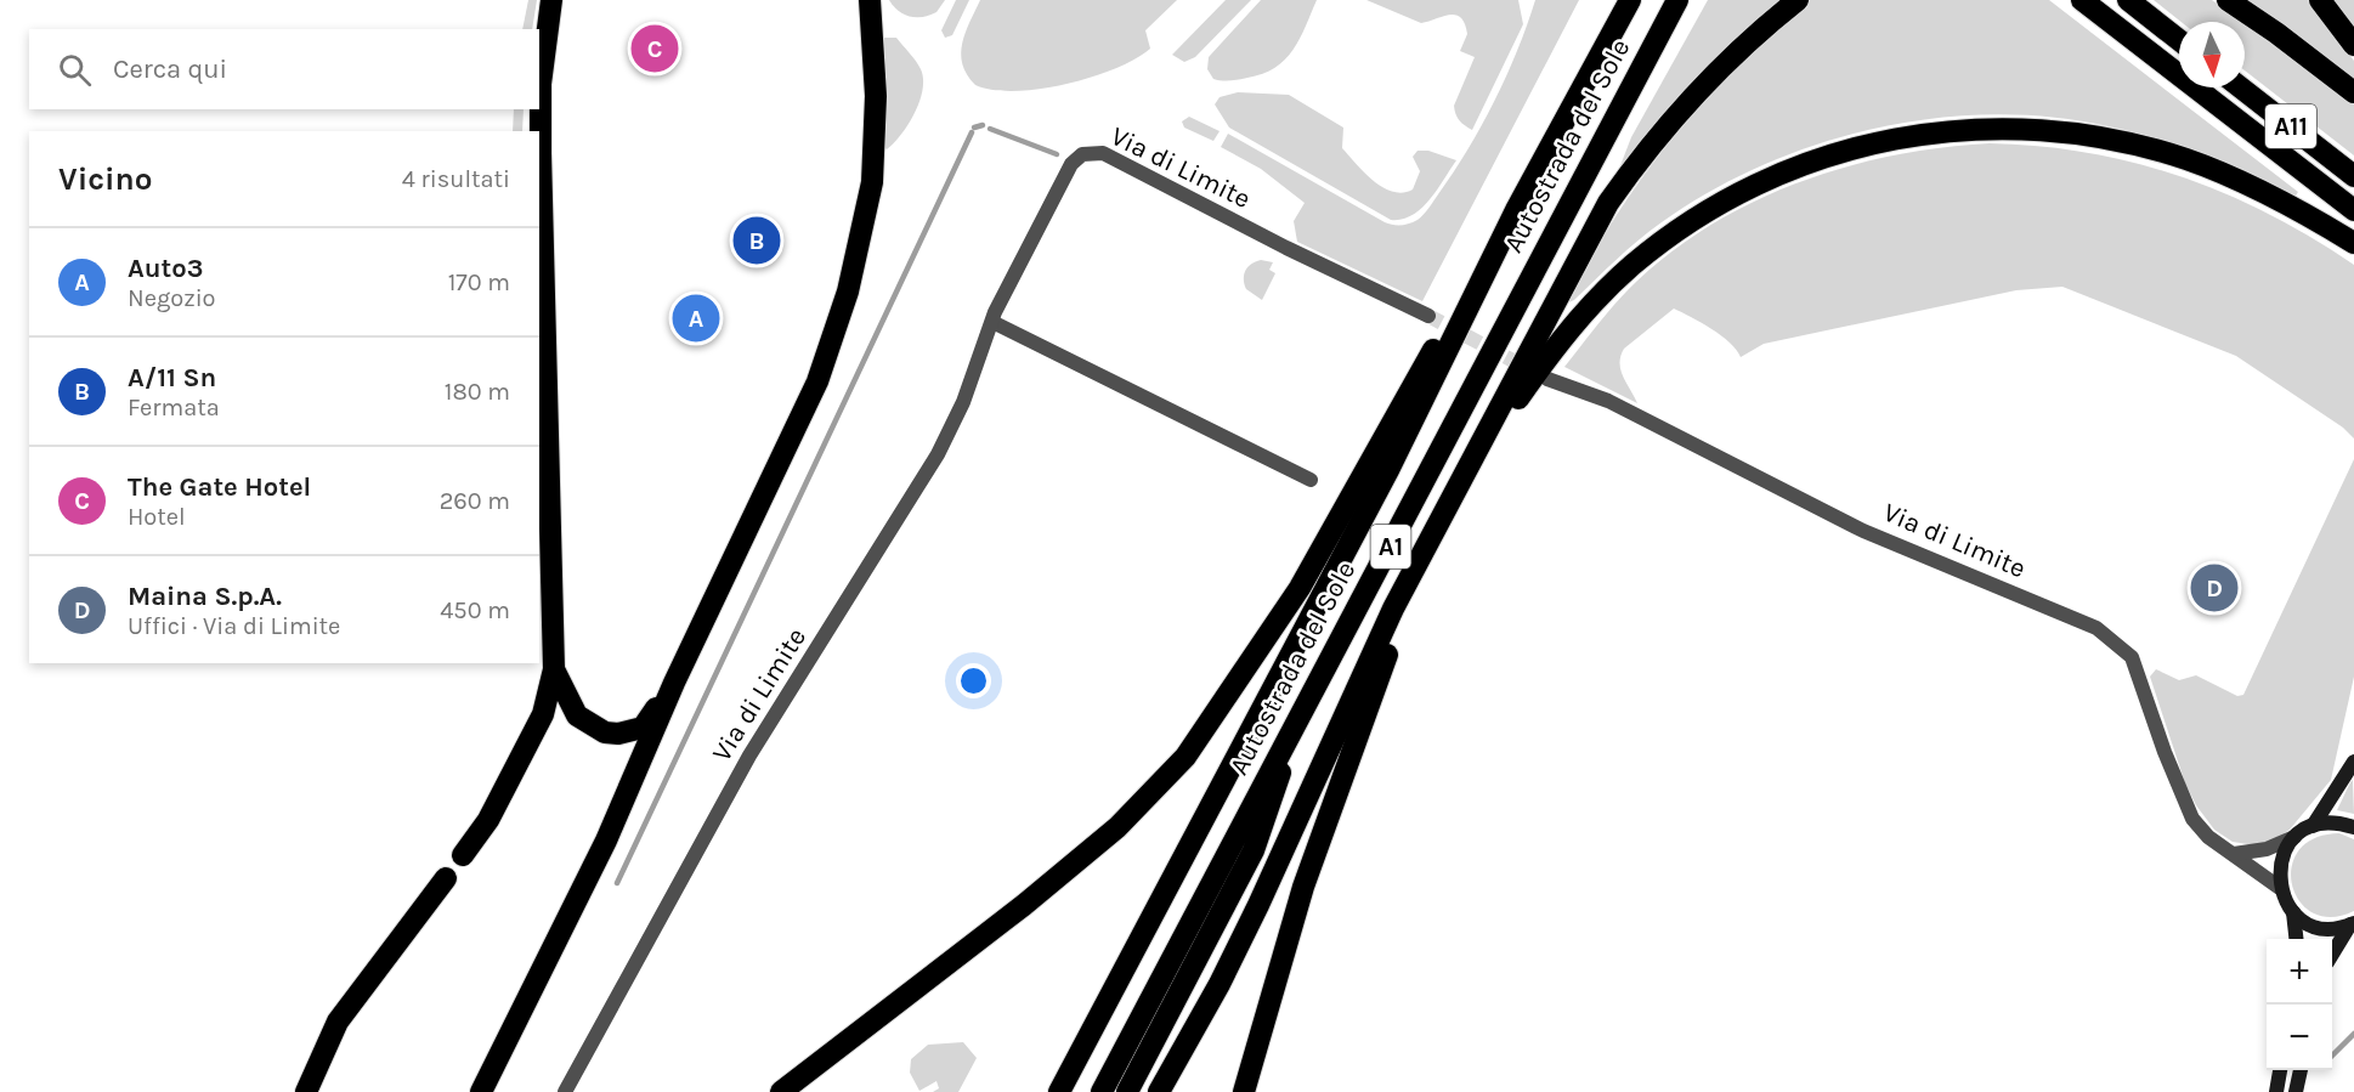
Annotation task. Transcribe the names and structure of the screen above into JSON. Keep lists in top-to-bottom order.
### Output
{
  "streets": {
    "highway": ["A11", "Autostrada del Sole", "A1"],
    "street": ["Via di Limite"]
  },
  "north": "bottom",
  "page": {
    "pins": [
      "C",
      "B",
      "A",
      "D"
    ],
    "search": "Cerca qui",
    "heading": ["Vicino", "4 risultati"],
    "list": [
      {
        "mark": "A",
        "name": "Auto3",
        "note": "Negozio",
        "value": "170 m"
      },
      {
        "mark": "B",
        "name": "A/11 Sn",
        "note": "Fermata",
        "value": "180 m"
      },
      {
        "mark": "C",
        "name": "The Gate Hotel",
        "note": "Hotel",
        "value": "260 m"
      },
      {
        "mark": "D",
        "name": "Maina S.p.A.",
        "note": "Uffici · Via di Limite",
        "value": "450 m"
      }
    ],
    "map_buttons": ["+", "−"]
  }
}
